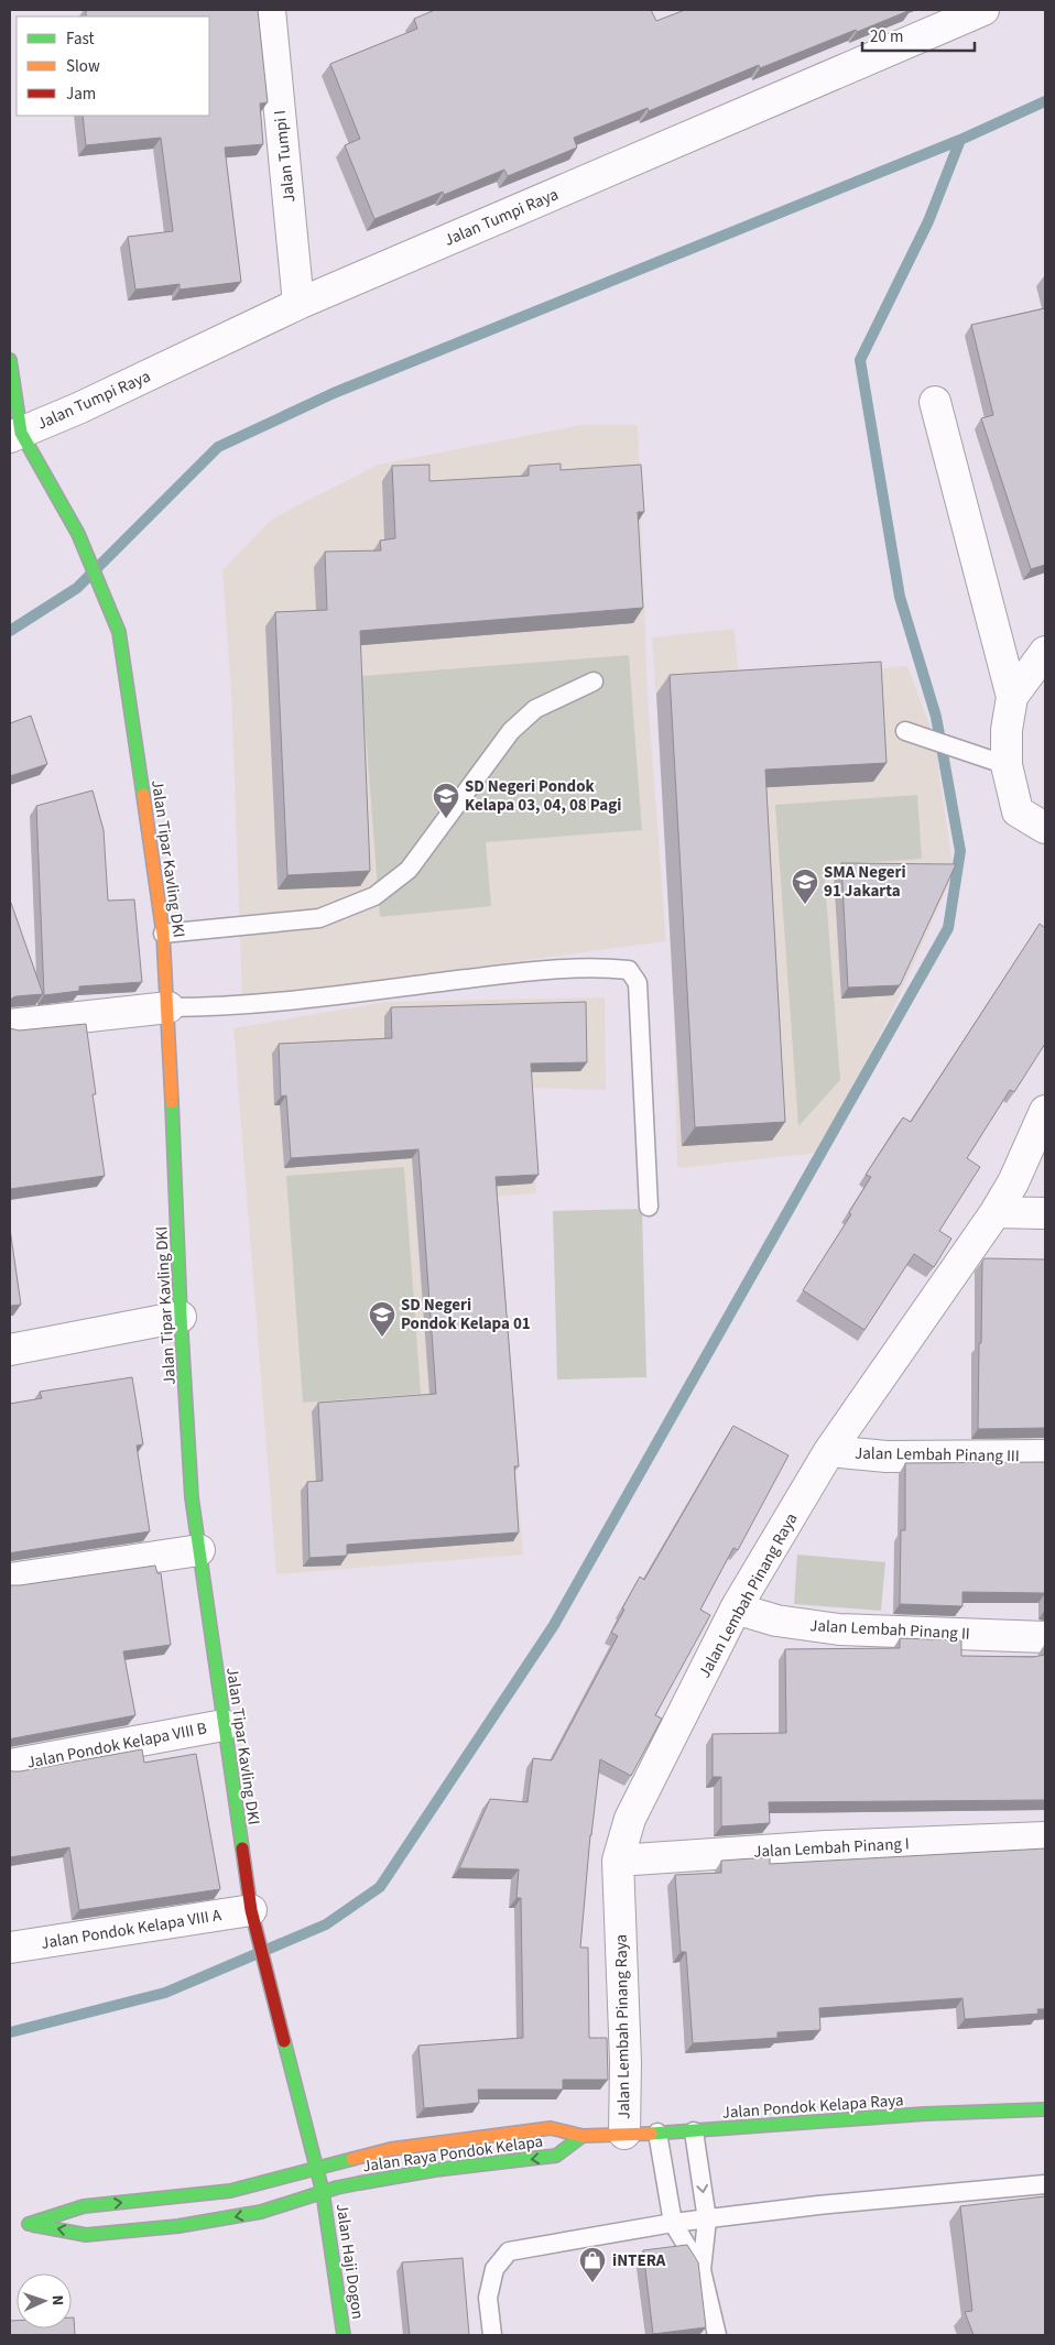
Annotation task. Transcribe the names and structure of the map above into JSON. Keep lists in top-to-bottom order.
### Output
{
  "streets": {
    "street": [
      "Jalan Tumpi I",
      "Jalan Tumpi Raya",
      "Jalan Tipar Kavling DKI",
      "Jalan Lembah Pinang III",
      "Jalan Lembah Pinang Raya",
      "Jalan Lembah Pinang II",
      "Jalan Pondok Kelapa VIII B",
      "Jalan Lembah Pinang I",
      "Jalan Pondok Kelapa VIII A",
      "Jalan Pondok Kelapa Raya",
      "Jalan Raya Pondok Kelapa",
      "Jalan Haji Dogon"
    ]
  },
  "crossings": [
    ["Jalan Tumpi I", "Jalan Tumpi Raya"],
    ["Jalan Tumpi Raya", "Jalan Tipar Kavling DKI"],
    ["Jalan Tipar Kavling DKI", "Jalan Pondok Kelapa VIII B"],
    ["Jalan Tipar Kavling DKI", "Jalan Pondok Kelapa VIII A"],
    ["Jalan Tipar Kavling DKI", "Jalan Raya Pondok Kelapa"],
    ["Jalan Tipar Kavling DKI", "Jalan Haji Dogon"],
    ["Jalan Lembah Pinang III", "Jalan Lembah Pinang Raya"],
    ["Jalan Lembah Pinang Raya", "Jalan Lembah Pinang II"],
    ["Jalan Lembah Pinang Raya", "Jalan Lembah Pinang I"],
    ["Jalan Lembah Pinang Raya", "Jalan Pondok Kelapa Raya"],
    ["Jalan Pondok Kelapa Raya", "Jalan Raya Pondok Kelapa"],
    ["Jalan Raya Pondok Kelapa", "Jalan Haji Dogon"]
  ],
  "places": {
    "school or university": ["SD Negeri Pondok Kelapa 03, 04, 08 Pagi", "SMA Negeri 91 Jakarta", "SD Negeri Pondok Kelapa 01"],
    "shop": ["iNTERA"]
  },
  "legend": ["Fast", "Slow", "Jam"],
  "scale_bar": "20 m",
  "north": "right"
}
